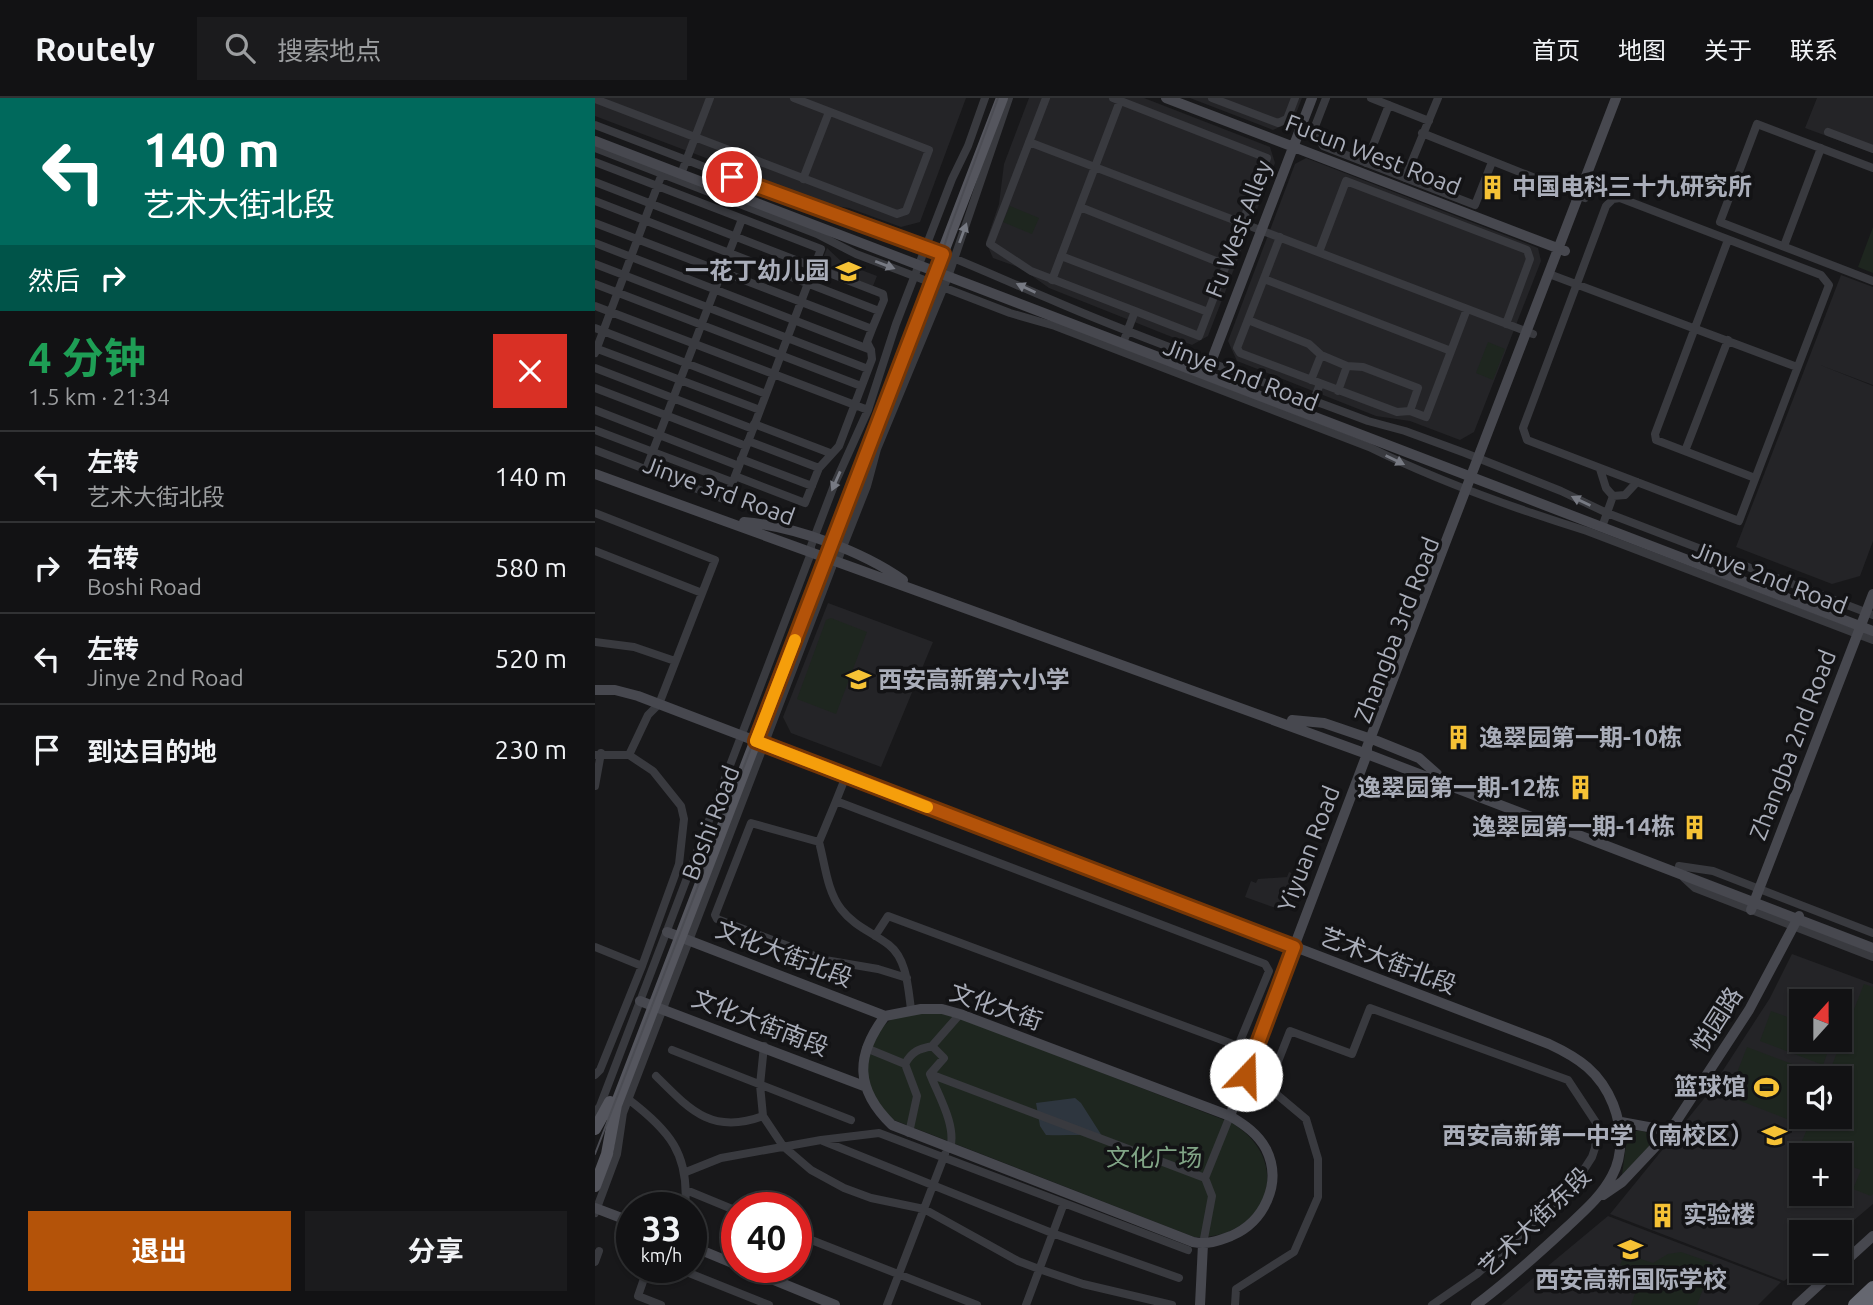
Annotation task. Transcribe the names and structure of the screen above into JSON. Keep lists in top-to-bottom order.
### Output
{
  "streets": {
    "main road": ["Boshi Road"],
    "street": [
      "Fucun West Road",
      "Fu West Alley",
      "Jinye 2nd Road",
      "Jinye 3rd Road",
      "Zhangba 3rd Road",
      "Zhangba 2nd Road",
      "Yiyuan Road",
      "文化大街北段",
      "艺术大街北段",
      "文化大街",
      "悦园路",
      "文化大街南段",
      "艺术大街东段"
    ]
  },
  "crossings": [
    ["Fucun West Road", "Fu West Alley"],
    ["Fucun West Road", "Zhangba 3rd Road"],
    ["Fu West Alley", "Jinye 2nd Road"],
    ["Jinye 2nd Road", "Zhangba 3rd Road"],
    ["Jinye 2nd Road", "Zhangba 2nd Road"],
    ["Jinye 2nd Road", "Boshi Road"],
    ["Jinye 3rd Road", "Boshi Road"],
    ["Zhangba 3rd Road", "Yiyuan Road"],
    ["Boshi Road", "文化大街北段"],
    ["Boshi Road", "艺术大街北段"],
    ["Boshi Road", "文化大街南段"],
    ["Yiyuan Road", "艺术大街北段"],
    ["Yiyuan Road", "文化大街"],
    ["文化大街北段", "文化大街"],
    ["艺术大街北段", "艺术大街东段"],
    ["悦园路", "艺术大街东段"]
  ],
  "parks": ["文化广场"],
  "places": {
    "building": [
      "中国电科三十九研究所",
      "逸翠园第一期-10栋",
      "逸翠园第一期-12栋",
      "逸翠园第一期-14栋",
      "实验楼"
    ],
    "school or university": [
      "一花丁幼儿园",
      "西安高新第六小学",
      "西安高新第一中学（南校区）",
      "西安高新国际学校"
    ],
    "sports": ["篮球馆"]
  },
  "north": "top",
  "page": {
    "header": "Routely",
    "search": "搜索地点",
    "nav": [
      "首页",
      "地图",
      "关于",
      "联系"
    ],
    "turn": ["140 m", "艺术大街北段"],
    "then": "然后",
    "heading": ["4 分钟", "1.5 km · 21:34"],
    "list": [
      {
        "name": "左转",
        "note": "艺术大街北段",
        "value": "140 m"
      },
      {
        "name": "右转",
        "note": "Boshi Road",
        "value": "580 m"
      },
      {
        "name": "左转",
        "note": "Jinye 2nd Road",
        "value": "520 m"
      },
      {
        "name": "到达目的地",
        "value": "230 m"
      }
    ],
    "map_buttons": ["+", "−"],
    "speed": "33 km/h",
    "limit": "40",
    "buttons": ["退出", "分享"]
  }
}
